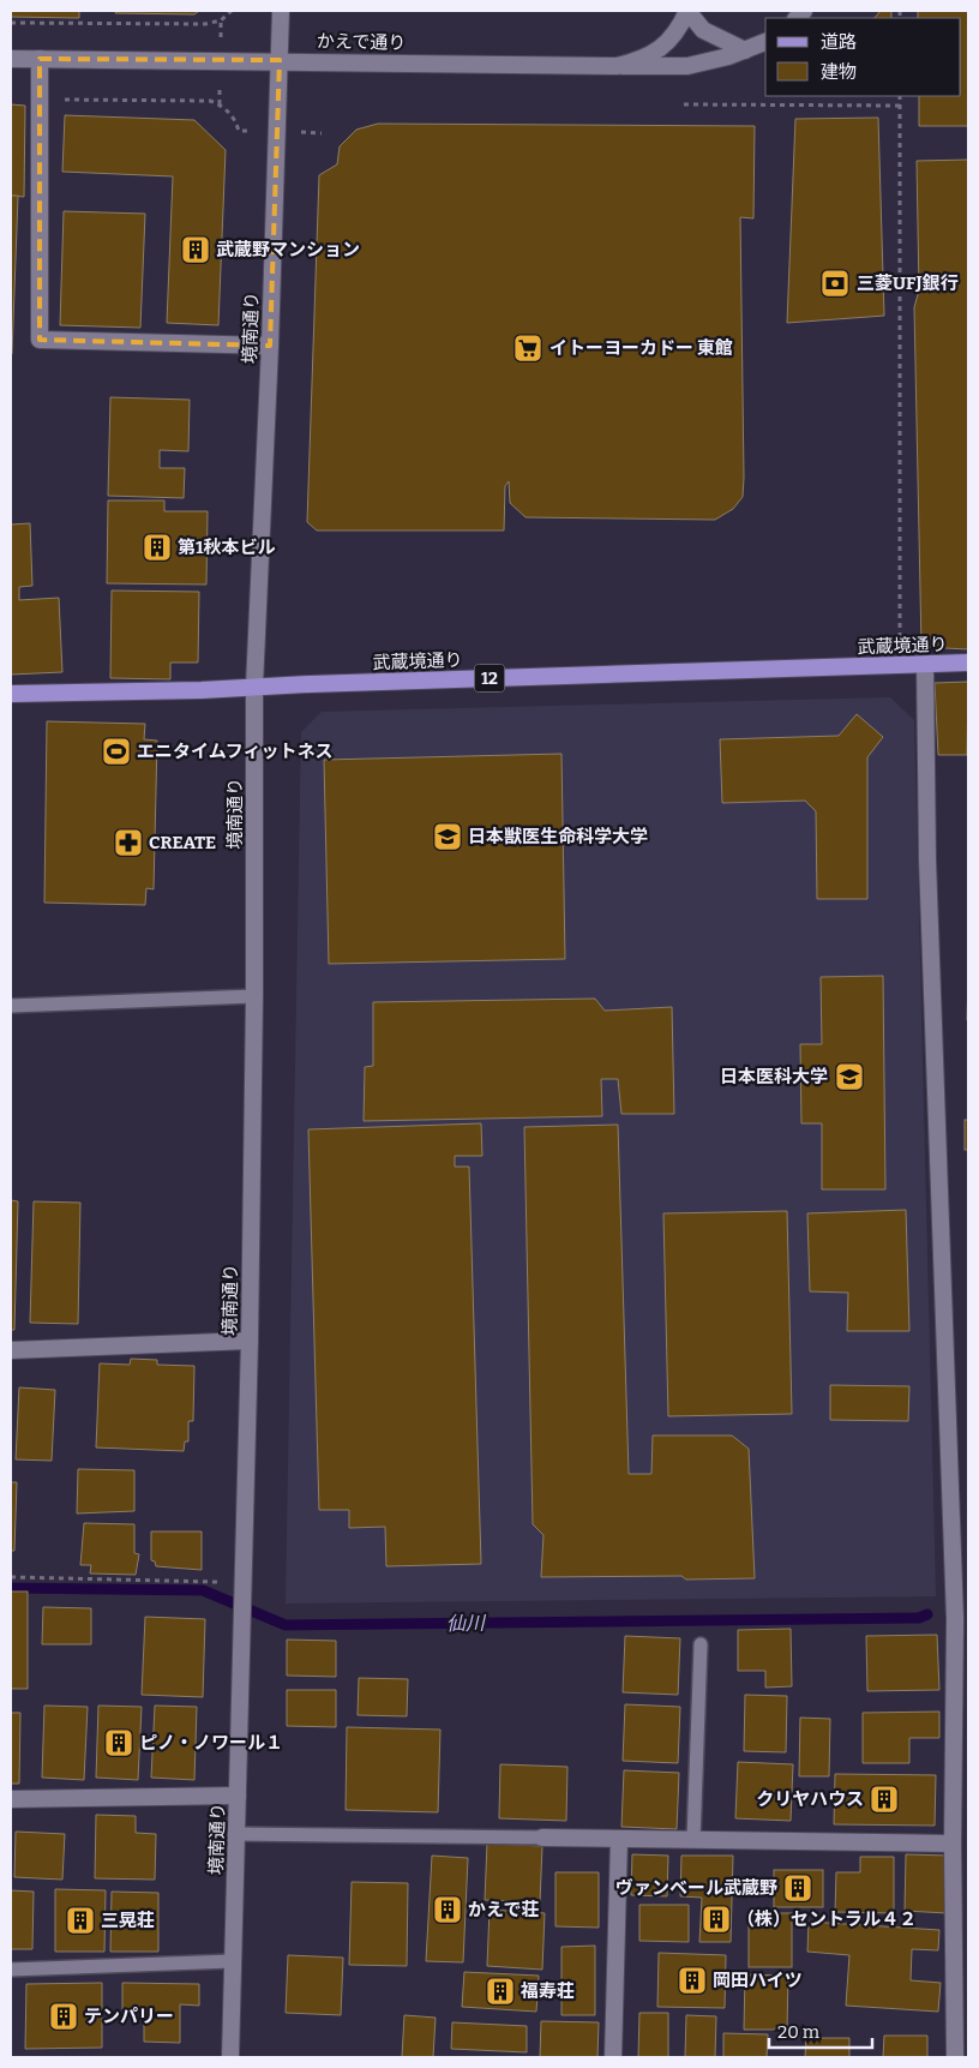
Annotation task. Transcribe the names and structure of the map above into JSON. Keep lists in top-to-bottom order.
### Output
{
  "streets": {
    "main road": ["武蔵境通り", "12"],
    "street": ["かえで通り", "境南通り"]
  },
  "crossings": [
    ["かえで通り", "境南通り"],
    ["境南通り", "武蔵境通り"]
  ],
  "water": ["仙川"],
  "places": {
    "building": [
      "武蔵野マンション",
      "第1秋本ビル",
      "ピノ・ノワール１",
      "クリヤハウス",
      "ヴァンベール武蔵野",
      "かえで荘",
      "（株）セントラル４２",
      "三晃荘",
      "岡田ハイツ",
      "福寿荘",
      "テンパリー"
    ],
    "bank": ["三菱UFJ銀行"],
    "supermarket": ["イトーヨーカドー 東館"],
    "sports": ["エニタイムフィットネス"],
    "school or university": ["日本獣医生命科学大学", "日本医科大学"],
    "pharmacy": ["CREATE"]
  },
  "legend": ["道路", "建物"],
  "scale_bar": "20 m"
}
